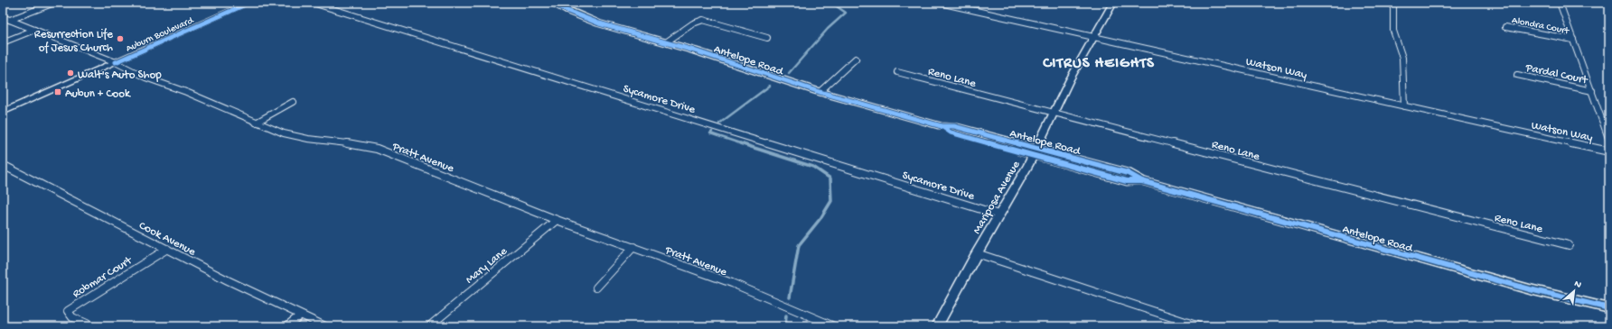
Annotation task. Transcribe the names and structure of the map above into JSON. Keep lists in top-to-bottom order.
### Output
{
  "streets": {
    "main road": ["Antelope Road"],
    "street": [
      "Alondra Court",
      "Auburn Boulevard",
      "Watson Way",
      "Pardal Court",
      "Reno Lane",
      "Sycamore Drive",
      "Pratt Avenue",
      "Mariposa Avenue",
      "Cook Avenue",
      "Mary Lane",
      "Robmar Court"
    ]
  },
  "crossings": [
    ["Auburn Boulevard", "Pratt Avenue"],
    ["Antelope Road", "Mariposa Avenue"],
    ["Watson Way", "Mariposa Avenue"],
    ["Reno Lane", "Mariposa Avenue"],
    ["Sycamore Drive", "Mariposa Avenue"],
    ["Pratt Avenue", "Mary Lane"],
    ["Cook Avenue", "Robmar Court"]
  ],
  "districts": ["CITRUS HEIGHTS"],
  "places": {
    "other": ["Resurrection Life of Jesus Church", "Walt's Auto Shop"],
    "transit": ["Aubun + Cook"]
  },
  "north": "top right"
}
